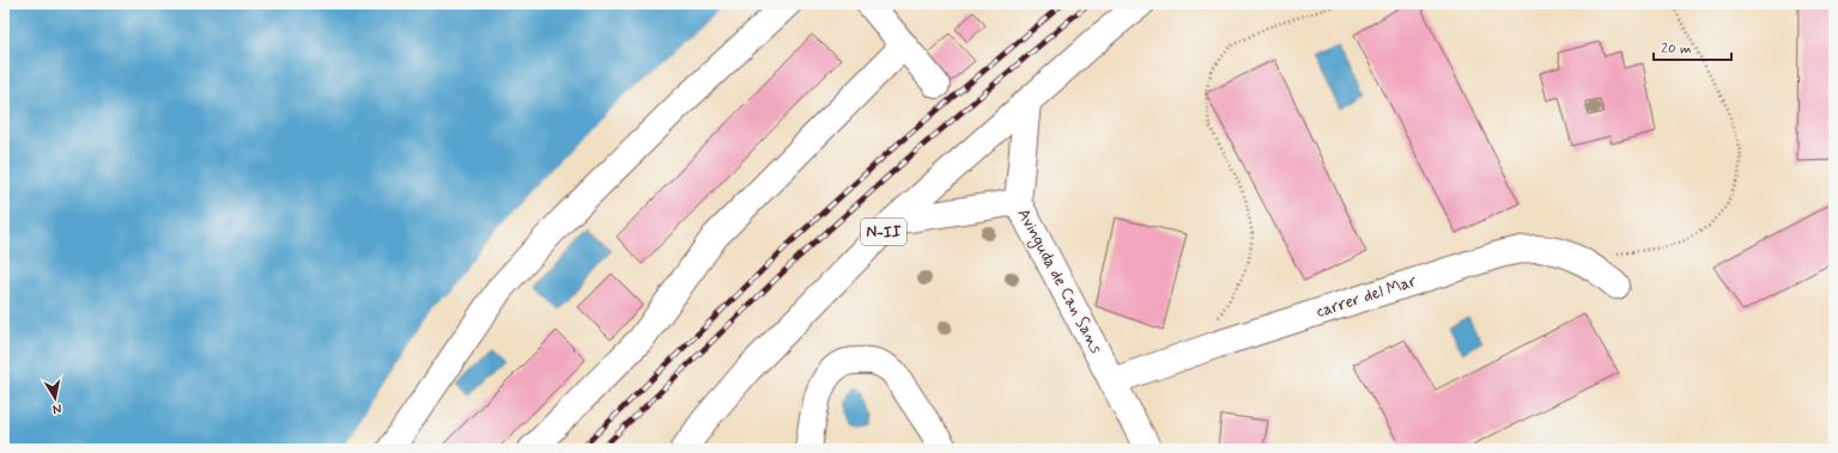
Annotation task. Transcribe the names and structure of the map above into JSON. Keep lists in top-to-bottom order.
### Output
{
  "streets": {
    "street": ["N-II", "Avinguda de Can Sans", "carrer del Mar"]
  },
  "crossings": [
    ["N-II", "Avinguda de Can Sans"],
    ["Avinguda de Can Sans", "carrer del Mar"]
  ],
  "scale_bar": "20 m",
  "north": "bottom"
}
